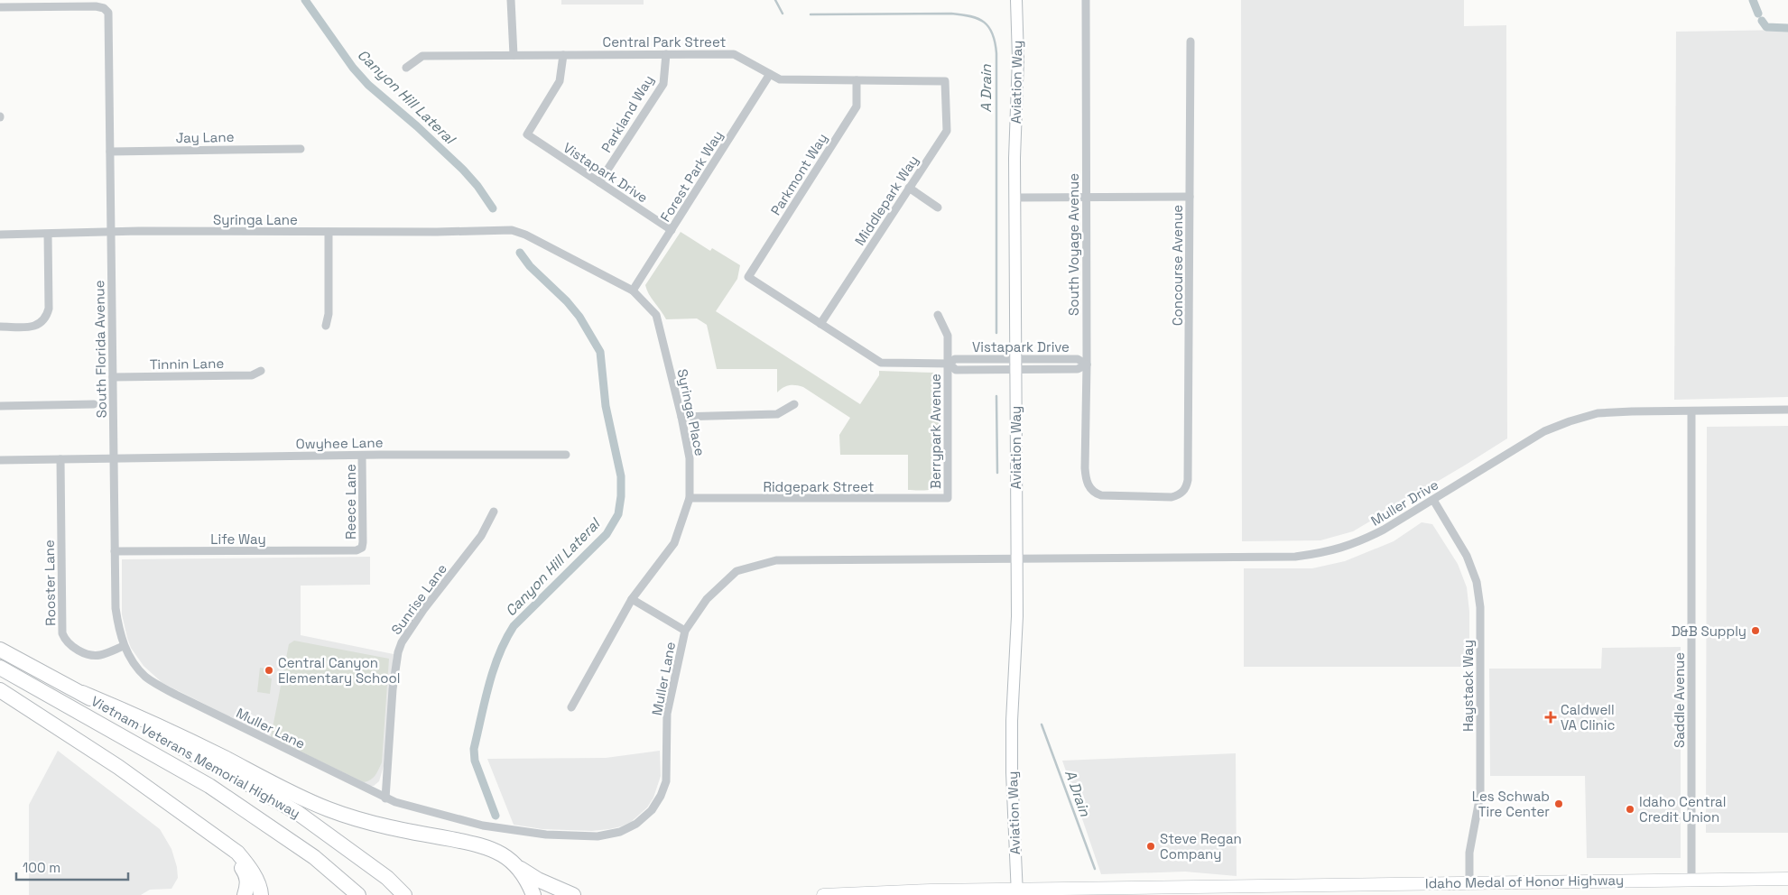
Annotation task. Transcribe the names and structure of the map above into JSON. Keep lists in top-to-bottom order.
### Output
{
  "streets": {
    "highway": ["Vietnam Veterans Memorial Highway"],
    "main road": ["Idaho Medal of Honor Highway"],
    "street": [
      "Central Park Street",
      "Aviation Way",
      "Parkland Way",
      "Jay Lane",
      "Vistapark Drive",
      "Parkmont Way",
      "Forest Park Way",
      "Middlepark Way",
      "Syringa Lane",
      "South Voyage Avenue",
      "Concourse Avenue",
      "South Florida Avenue",
      "Tinnin Lane",
      "Syringa Place",
      "Berrypark Avenue",
      "Owyhee Lane",
      "Ridgepark Street",
      "Reece Lane",
      "Muller Drive",
      "Life Way",
      "Rooster Lane",
      "Sunrise Lane",
      "Muller Lane",
      "Haystack Way",
      "Saddle Avenue"
    ]
  },
  "crossings": [
    ["Central Park Street", "Parkland Way"],
    ["Central Park Street", "Vistapark Drive"],
    ["Central Park Street", "Parkmont Way"],
    ["Central Park Street", "Forest Park Way"],
    ["Central Park Street", "Middlepark Way"],
    ["Aviation Way", "Vistapark Drive"],
    ["Aviation Way", "Muller Drive"],
    ["Aviation Way", "Muller Lane"],
    ["Aviation Way", "Idaho Medal of Honor Highway"],
    ["Parkland Way", "Vistapark Drive"],
    ["Jay Lane", "South Florida Avenue"],
    ["Vistapark Drive", "Parkmont Way"],
    ["Vistapark Drive", "Forest Park Way"],
    ["Vistapark Drive", "Middlepark Way"],
    ["Vistapark Drive", "South Voyage Avenue"],
    ["Vistapark Drive", "Berrypark Avenue"],
    ["Forest Park Way", "Syringa Place"],
    ["Syringa Lane", "South Florida Avenue"],
    ["Syringa Lane", "Syringa Place"],
    ["South Voyage Avenue", "Concourse Avenue"],
    ["South Florida Avenue", "Tinnin Lane"],
    ["South Florida Avenue", "Owyhee Lane"],
    ["South Florida Avenue", "Life Way"],
    ["South Florida Avenue", "Rooster Lane"],
    ["South Florida Avenue", "Muller Lane"],
    ["Syringa Place", "Ridgepark Street"],
    ["Berrypark Avenue", "Ridgepark Street"],
    ["Owyhee Lane", "Reece Lane"],
    ["Owyhee Lane", "Rooster Lane"],
    ["Reece Lane", "Life Way"],
    ["Muller Drive", "Muller Lane"],
    ["Muller Drive", "Haystack Way"],
    ["Muller Drive", "Saddle Avenue"],
    ["Sunrise Lane", "Muller Lane"],
    ["Haystack Way", "Idaho Medal of Honor Highway"],
    ["Saddle Avenue", "Idaho Medal of Honor Highway"]
  ],
  "water": ["A Drain", "Canyon Hill Lateral"],
  "places": {
    "other": [
      "D&B Supply",
      "Central Canyon Elementary School",
      "Les Schwab Tire Center",
      "Idaho Central Credit Union",
      "Steve Regan Company"
    ],
    "health": ["Caldwell VA Clinic"]
  },
  "scale_bar": "100 m"
}
